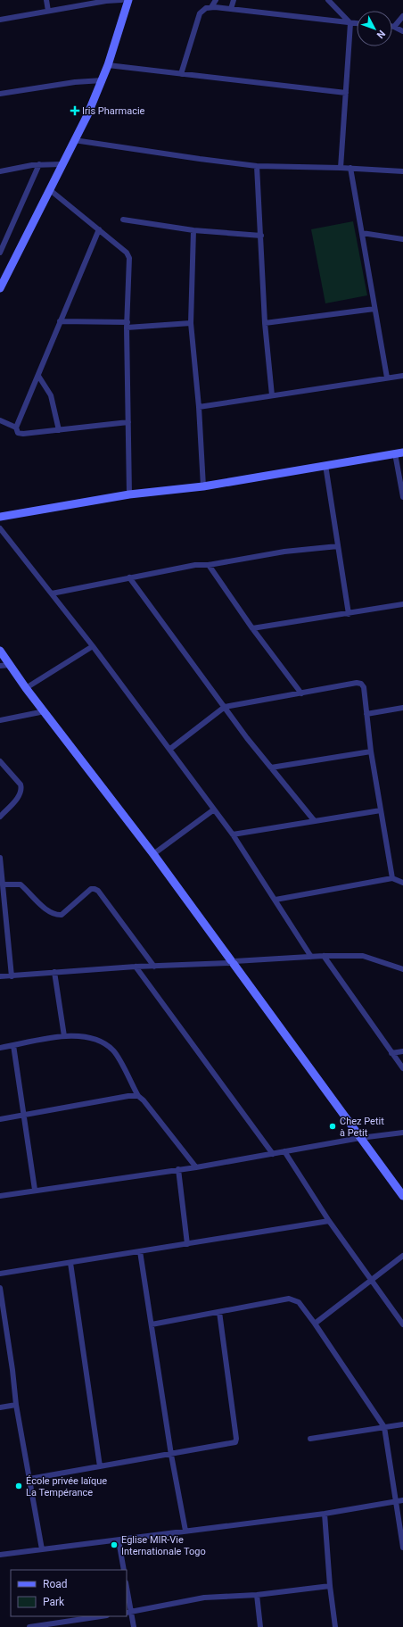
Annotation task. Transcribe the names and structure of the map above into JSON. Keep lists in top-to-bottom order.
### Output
{
  "places": {
    "health": ["Iris Pharmacie"],
    "other": ["Chez Petit à Petit", "École privée laïque La Tempérance", "Eglise MIR-Vie Internationale Togo"]
  },
  "legend": ["Road", "Park"],
  "north": "bottom right"
}
